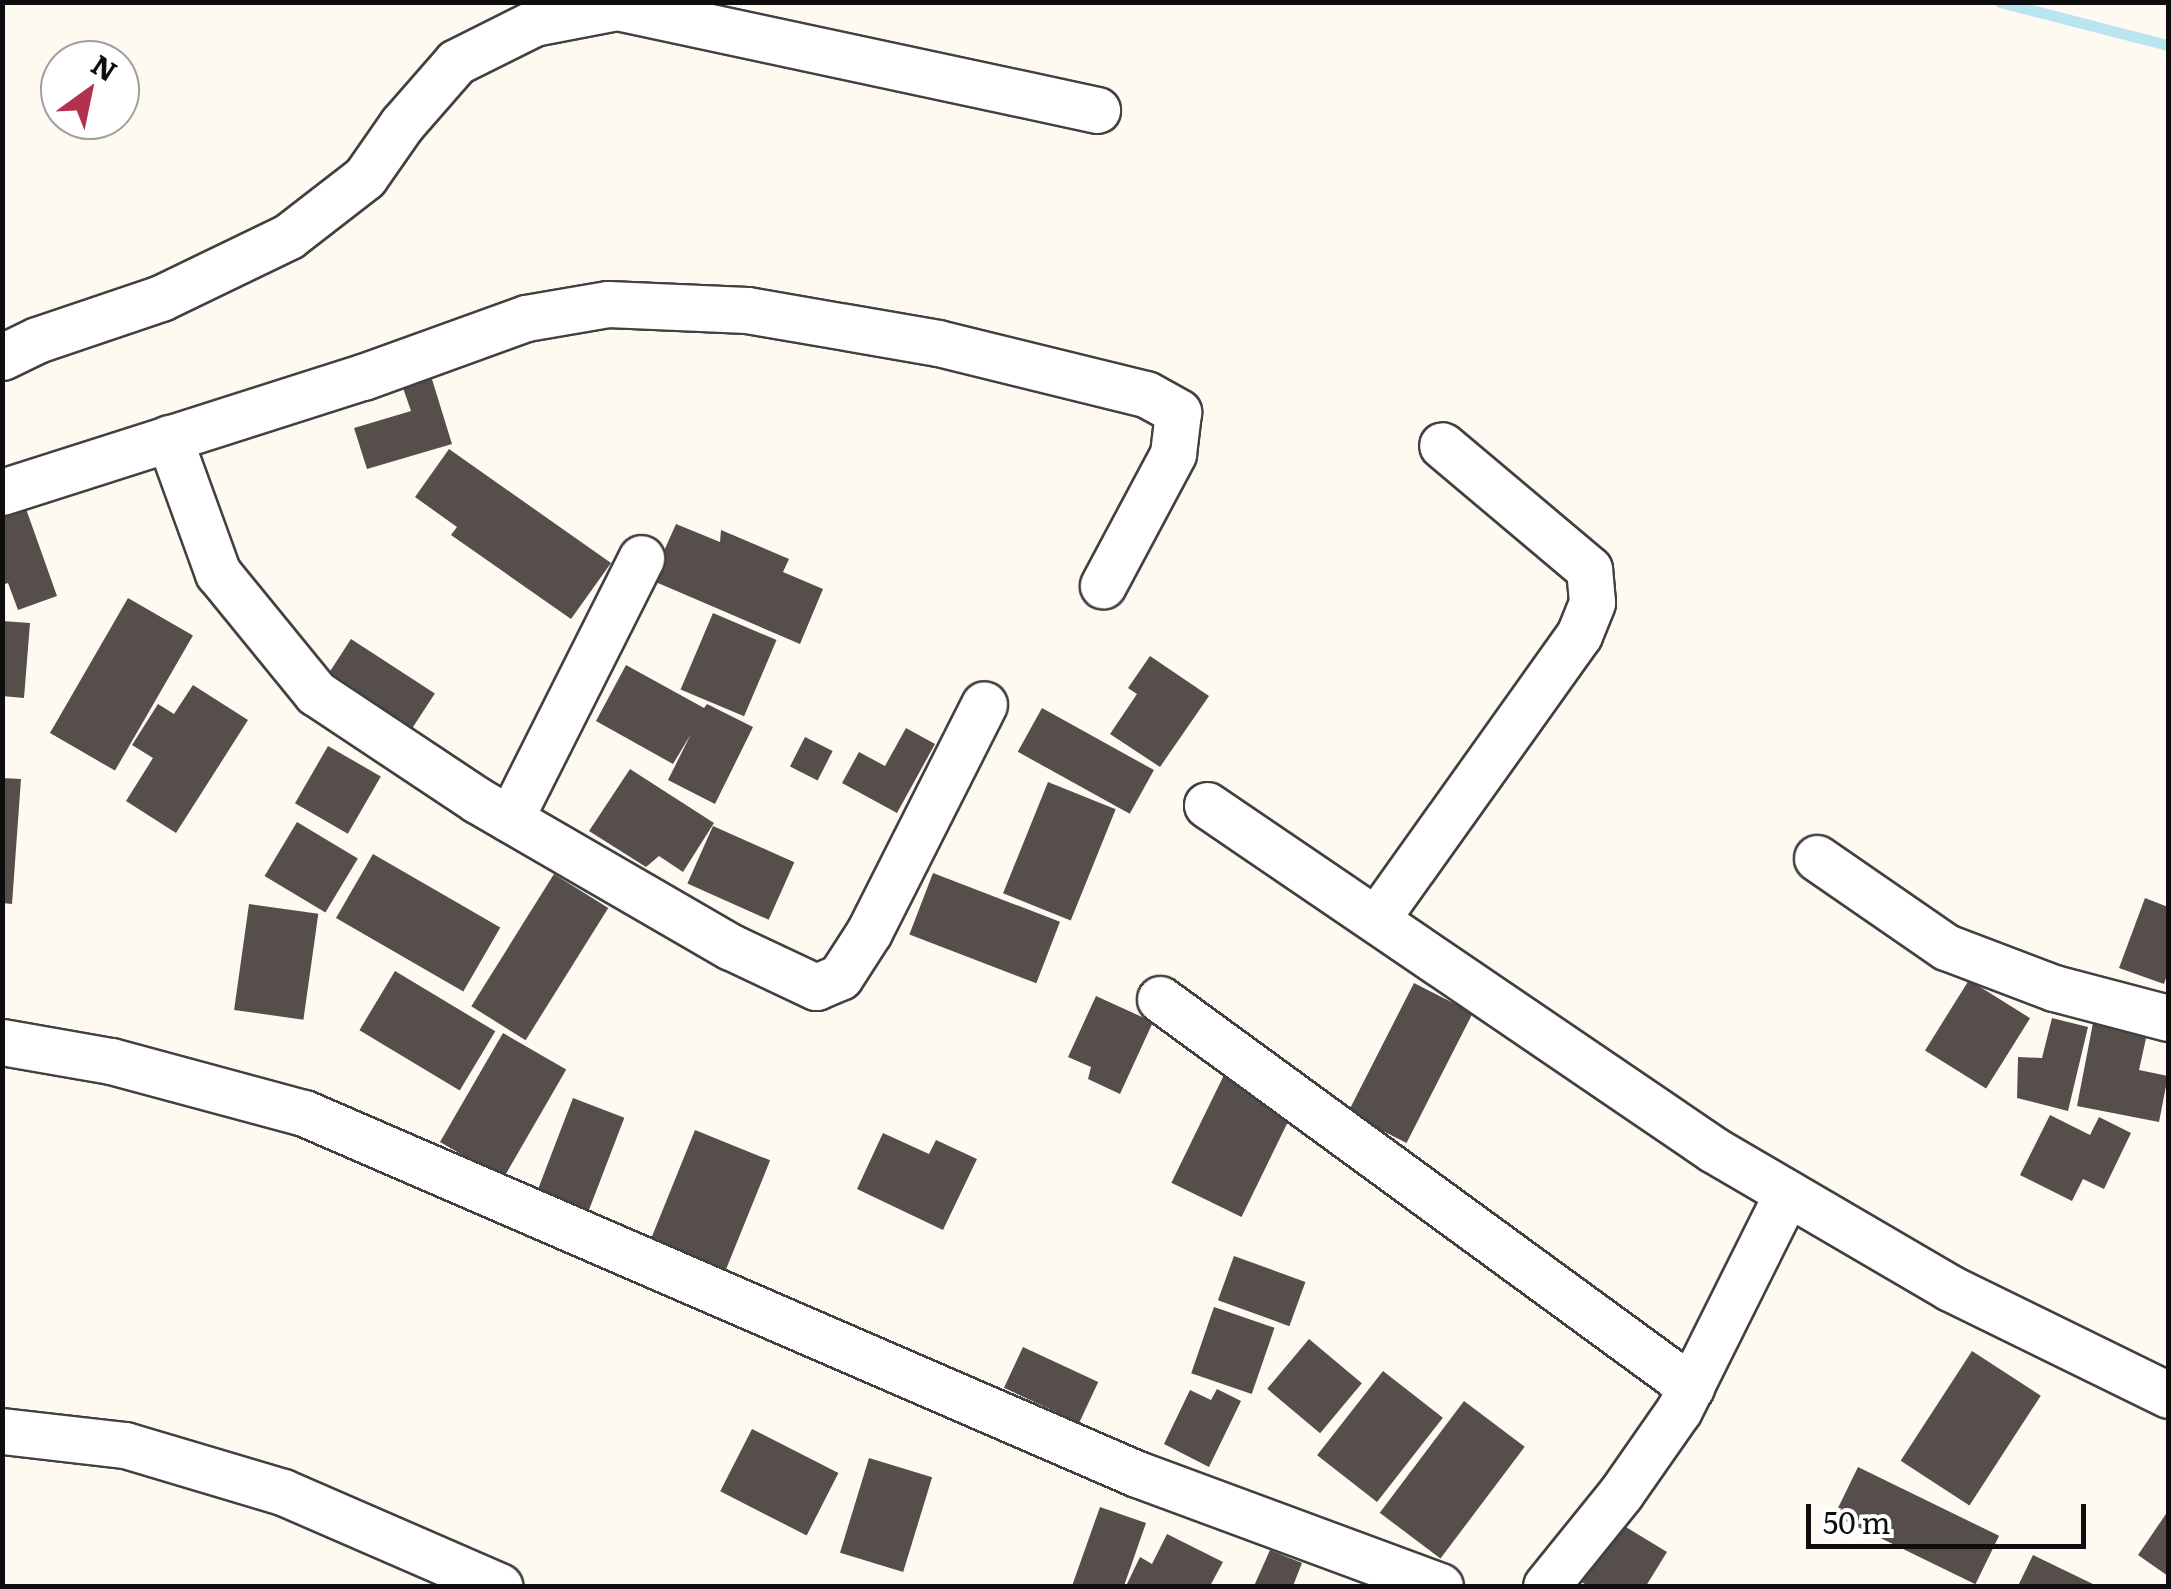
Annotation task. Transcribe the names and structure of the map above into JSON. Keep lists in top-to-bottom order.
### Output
{
  "scale_bar": "50 m",
  "north": "top right"
}
